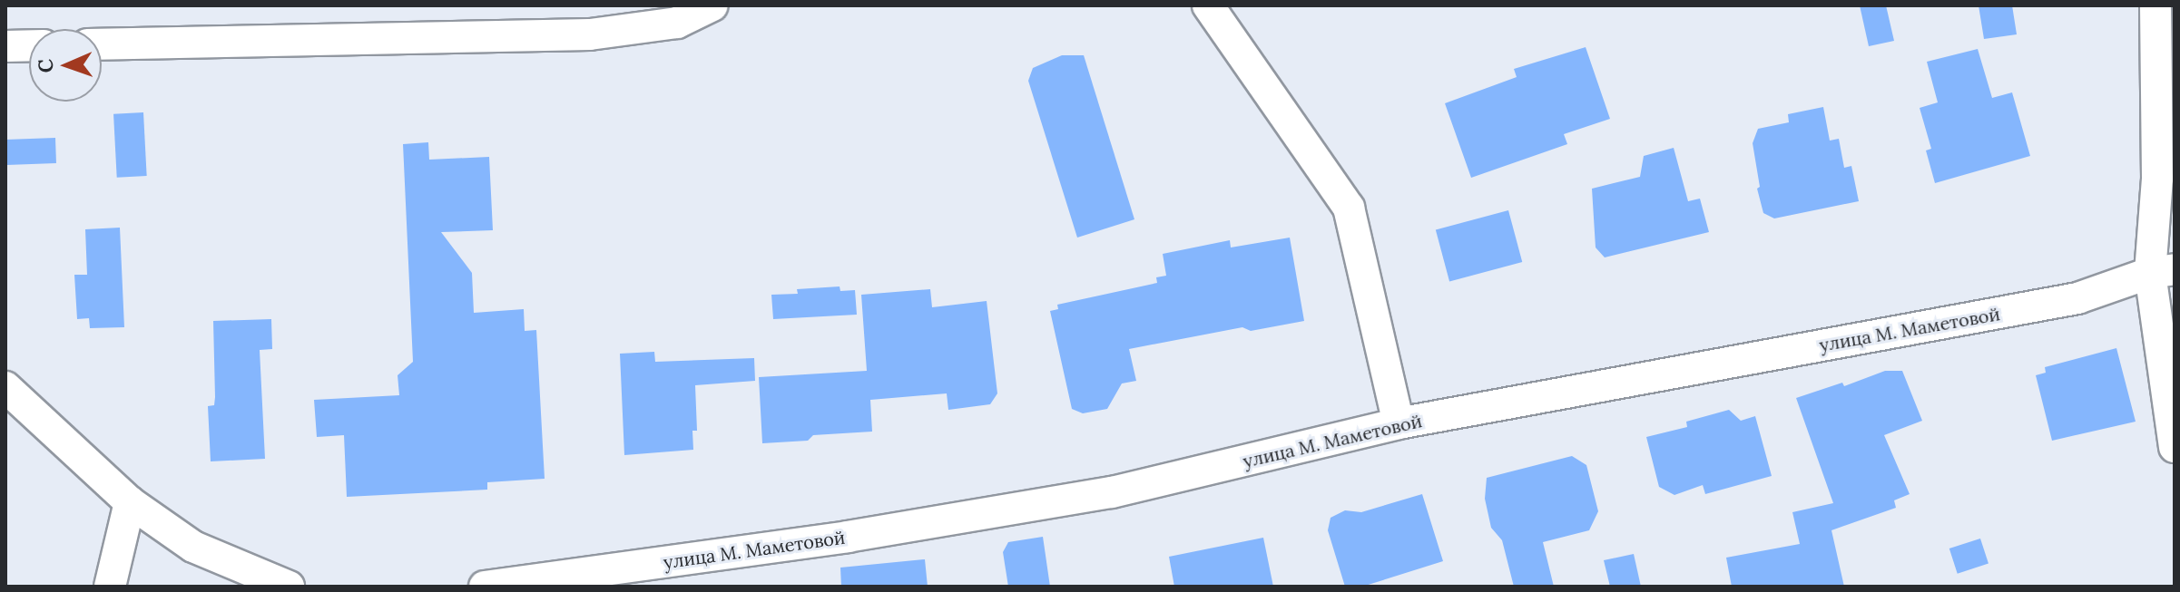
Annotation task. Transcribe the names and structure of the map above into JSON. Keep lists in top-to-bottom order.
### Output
{
  "streets": {
    "street": ["улица М. Маметовой"]
  },
  "north": "left"
}
